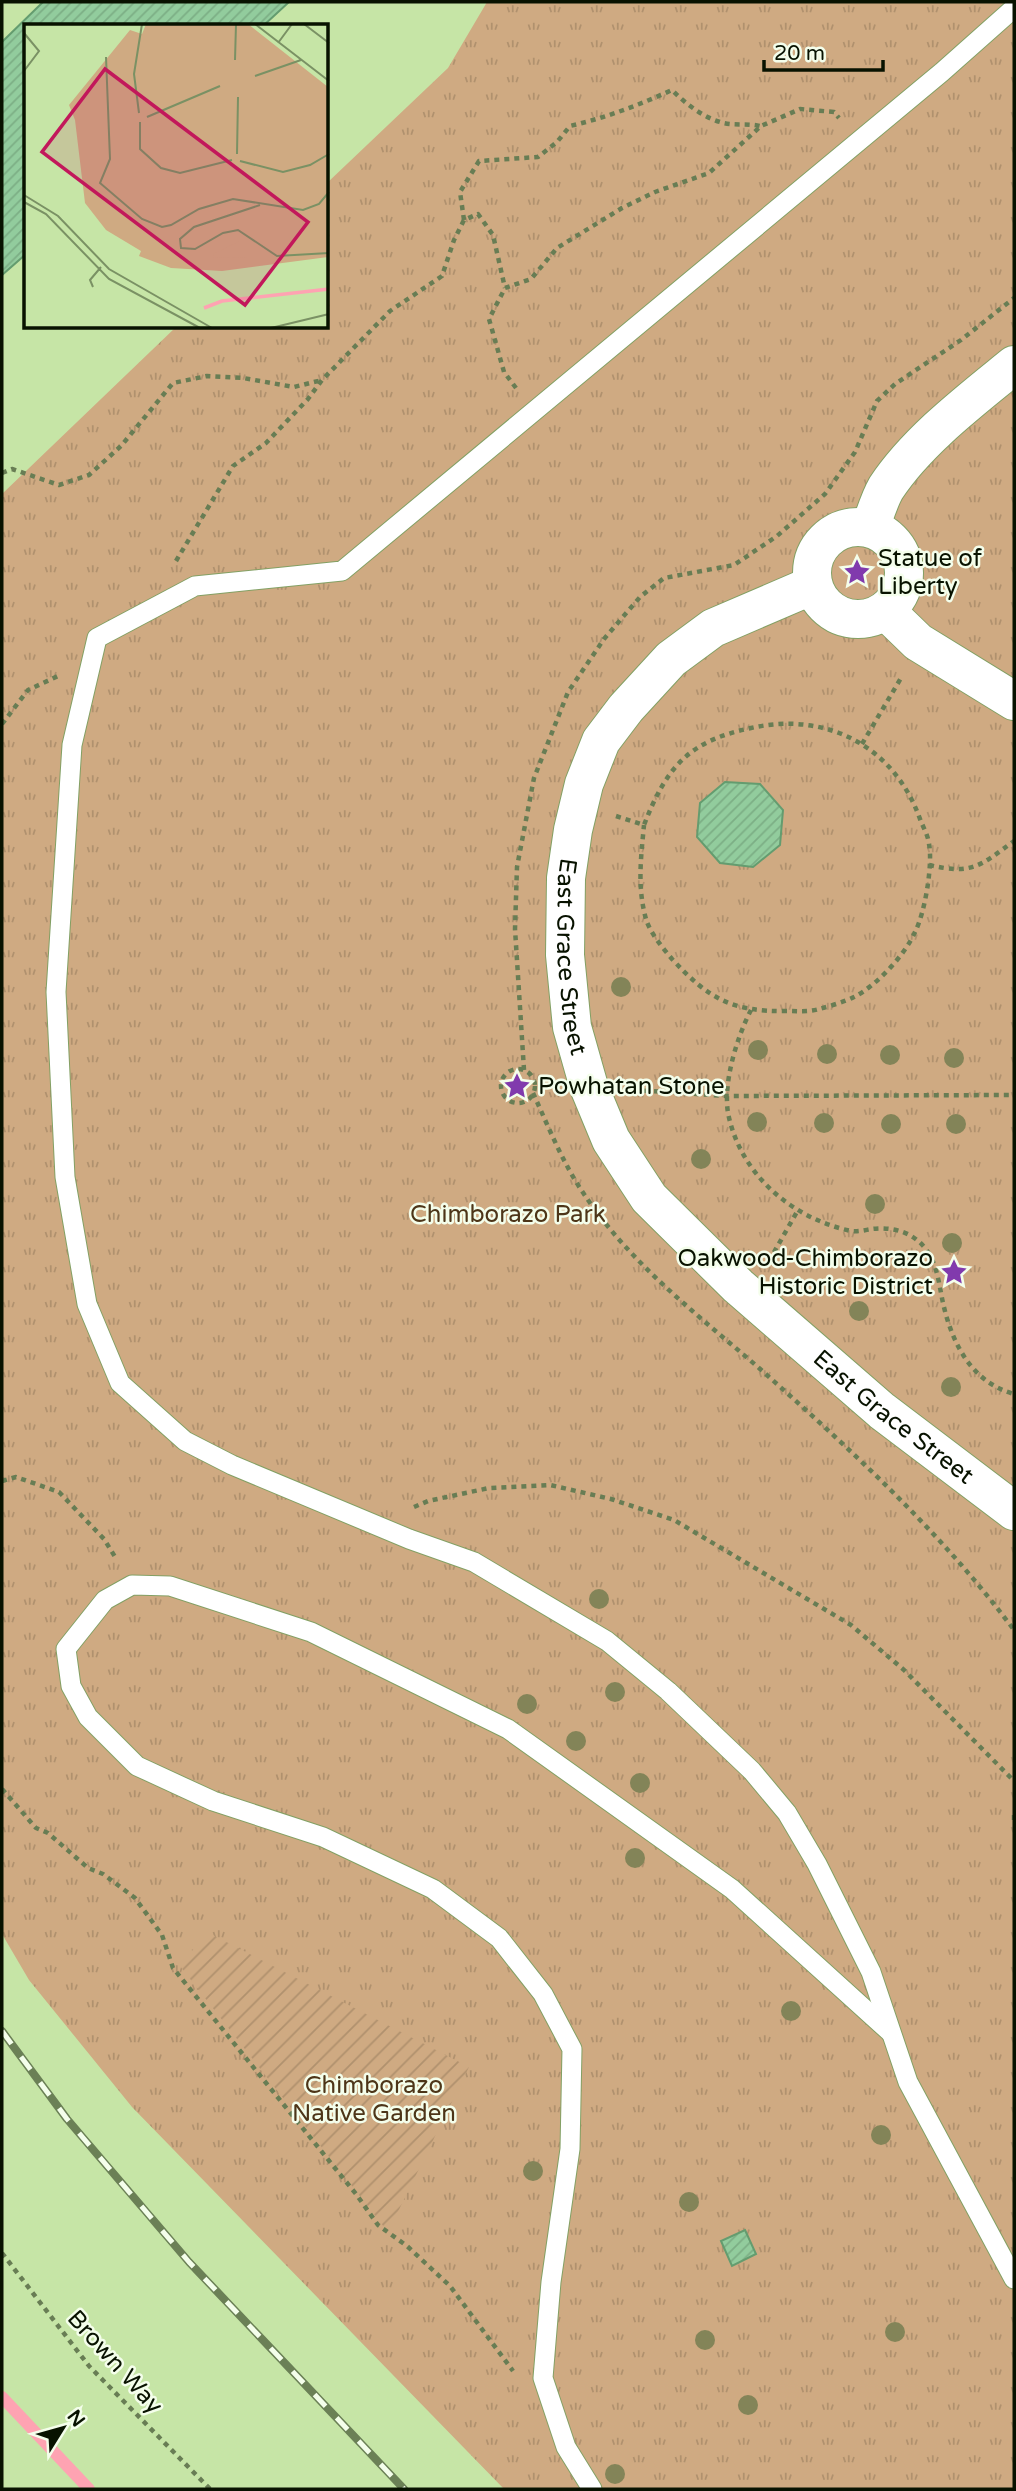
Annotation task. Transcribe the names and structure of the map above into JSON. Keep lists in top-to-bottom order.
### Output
{
  "streets": {
    "street": ["East Grace Street"],
    "path": ["Brown Way"]
  },
  "parks": ["Chimborazo Park", "Chimborazo Native Garden"],
  "places": {
    "place": ["Statue of Liberty", "Powhatan Stone", "Oakwood-Chimborazo Historic District"]
  },
  "scale_bar": "20 m",
  "north": "top right"
}
